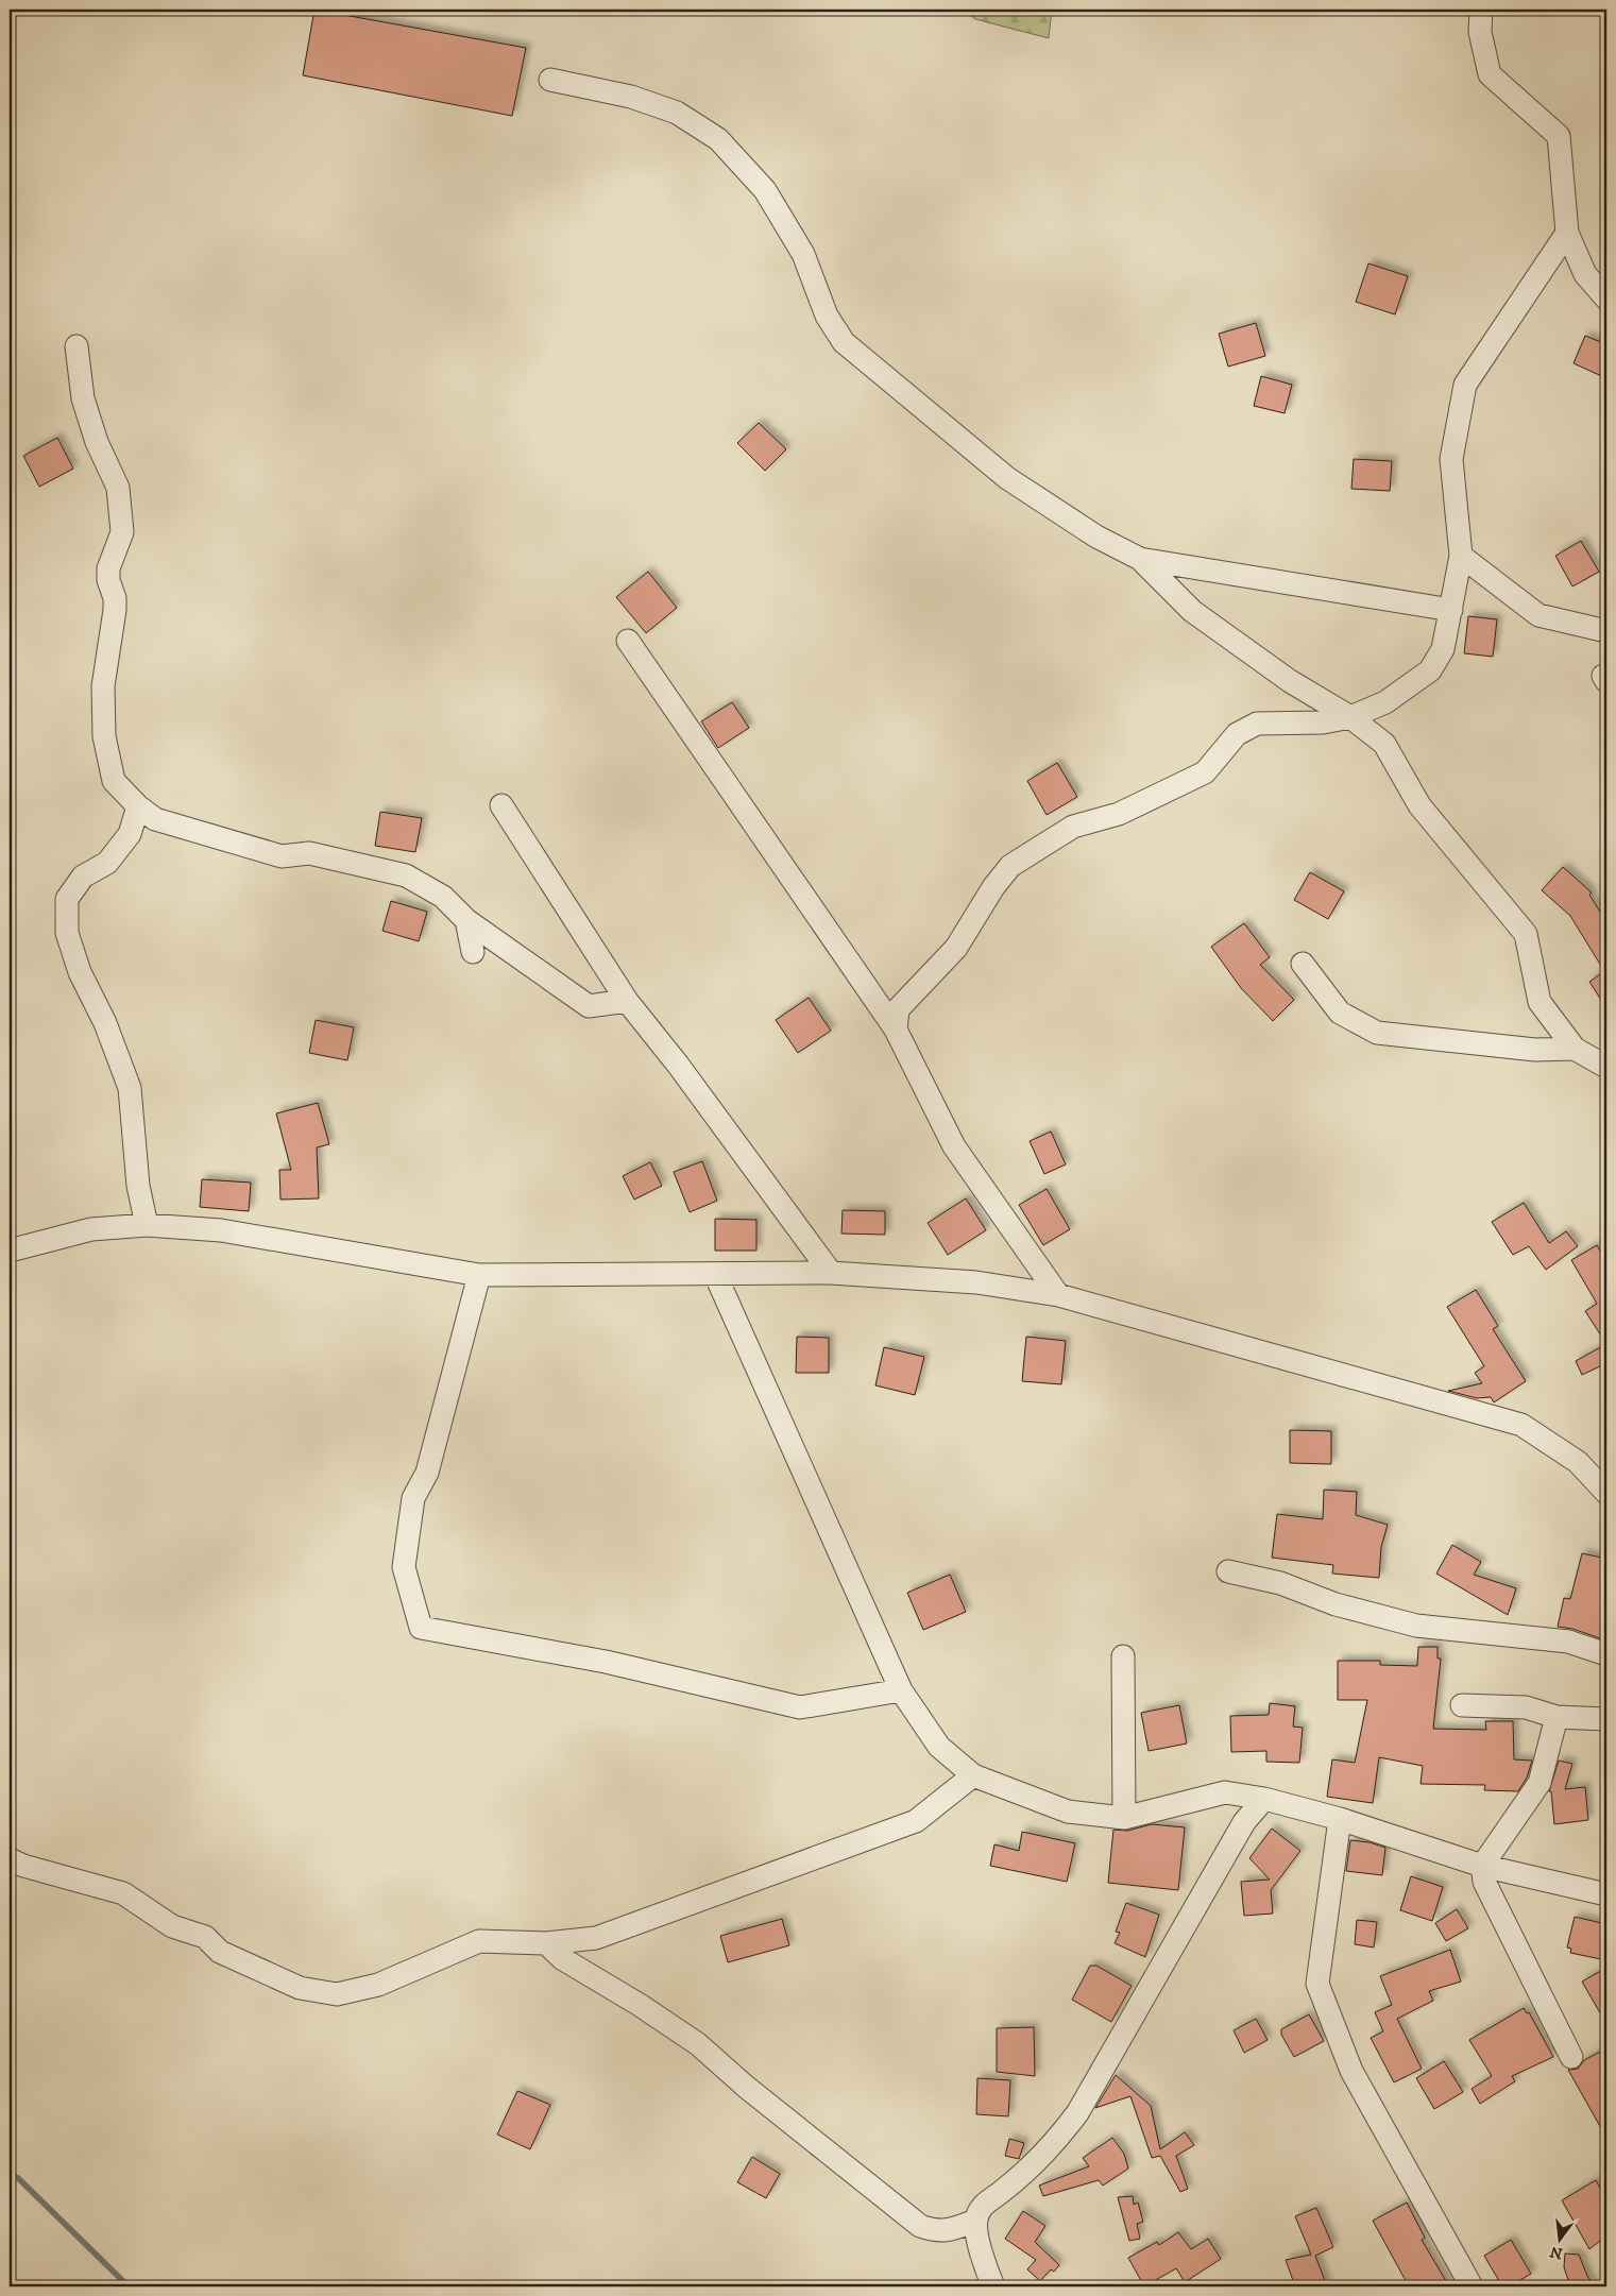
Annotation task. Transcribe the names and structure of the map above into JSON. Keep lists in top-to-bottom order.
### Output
{
  "north": "bottom"
}
